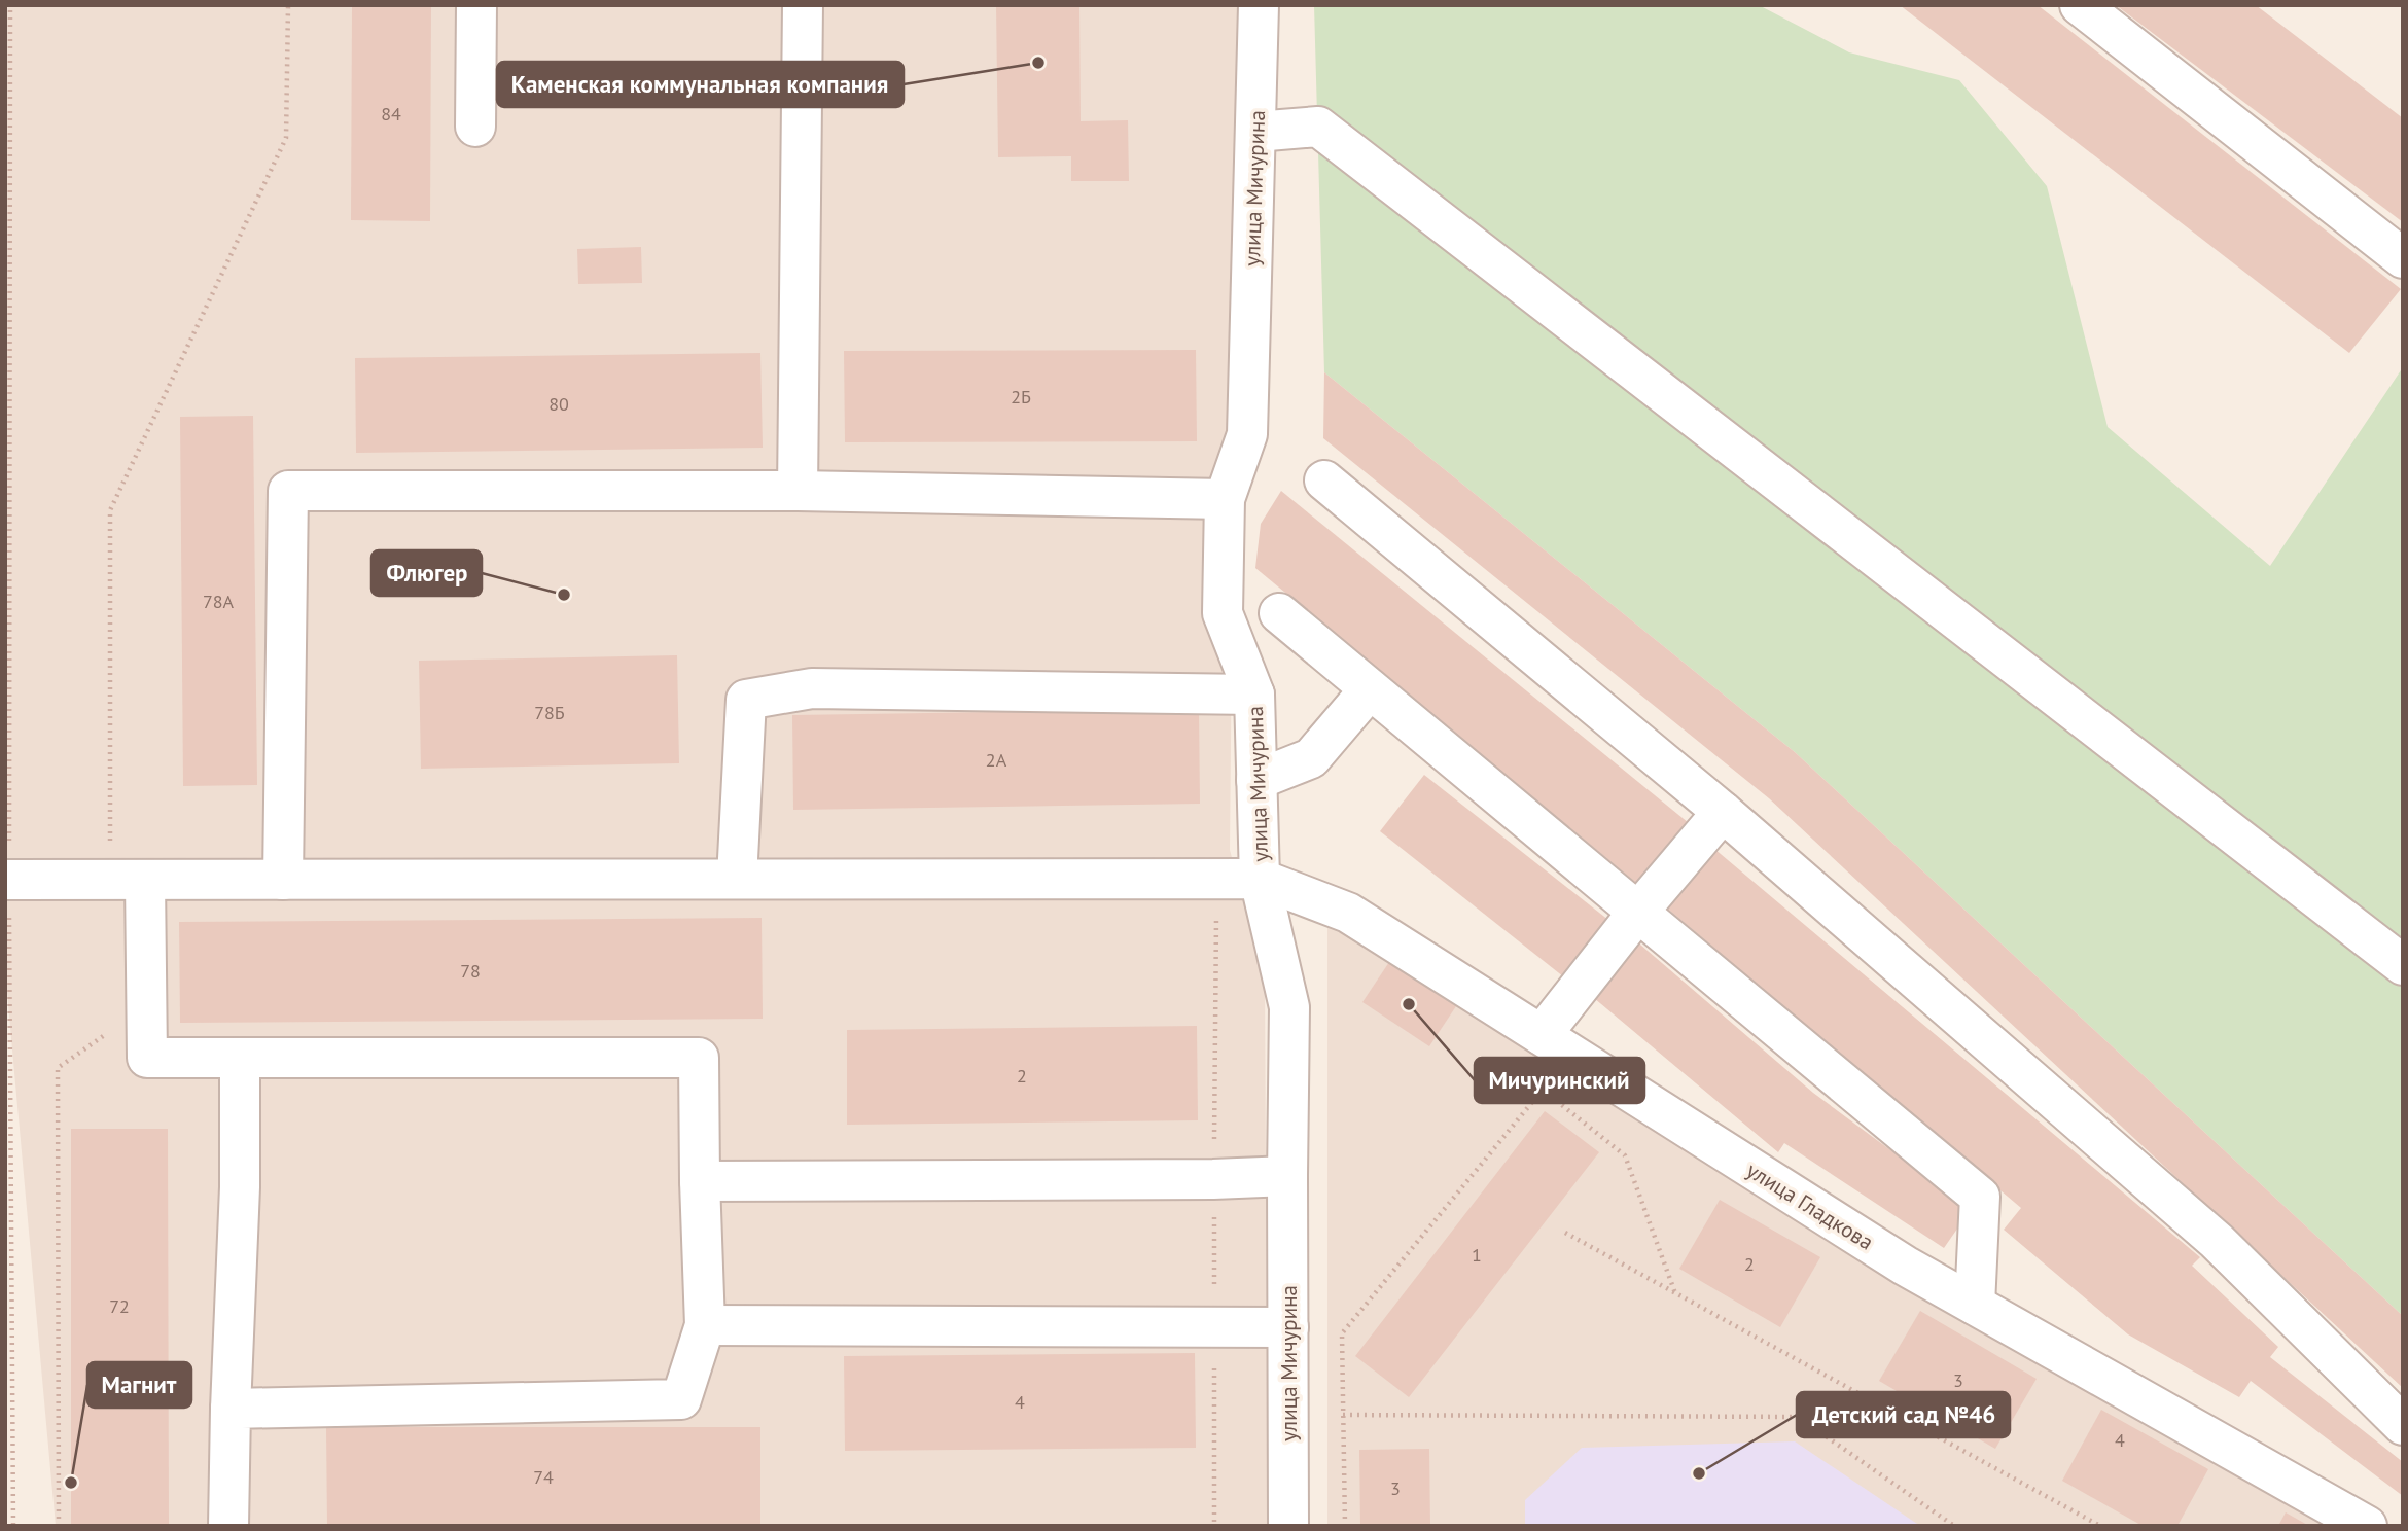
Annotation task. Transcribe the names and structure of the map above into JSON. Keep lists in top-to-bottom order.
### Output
{
  "streets": {
    "street": ["улица Мичурина", "улица Гладкова"]
  },
  "crossings": [
    ["улица Мичурина", "улица Гладкова"]
  ],
  "places": [
    "Каменская коммунальная компания",
    "Флюгер",
    "Мичуринский",
    "Детский сад №46",
    "Магнит"
  ],
  "house_numbers": [
    "84",
    "2Б",
    "80",
    "78А",
    "78Б",
    "2А",
    "78",
    "2",
    "1",
    "2",
    "72",
    "3",
    "4",
    "4",
    "74",
    "3"
  ]
}
